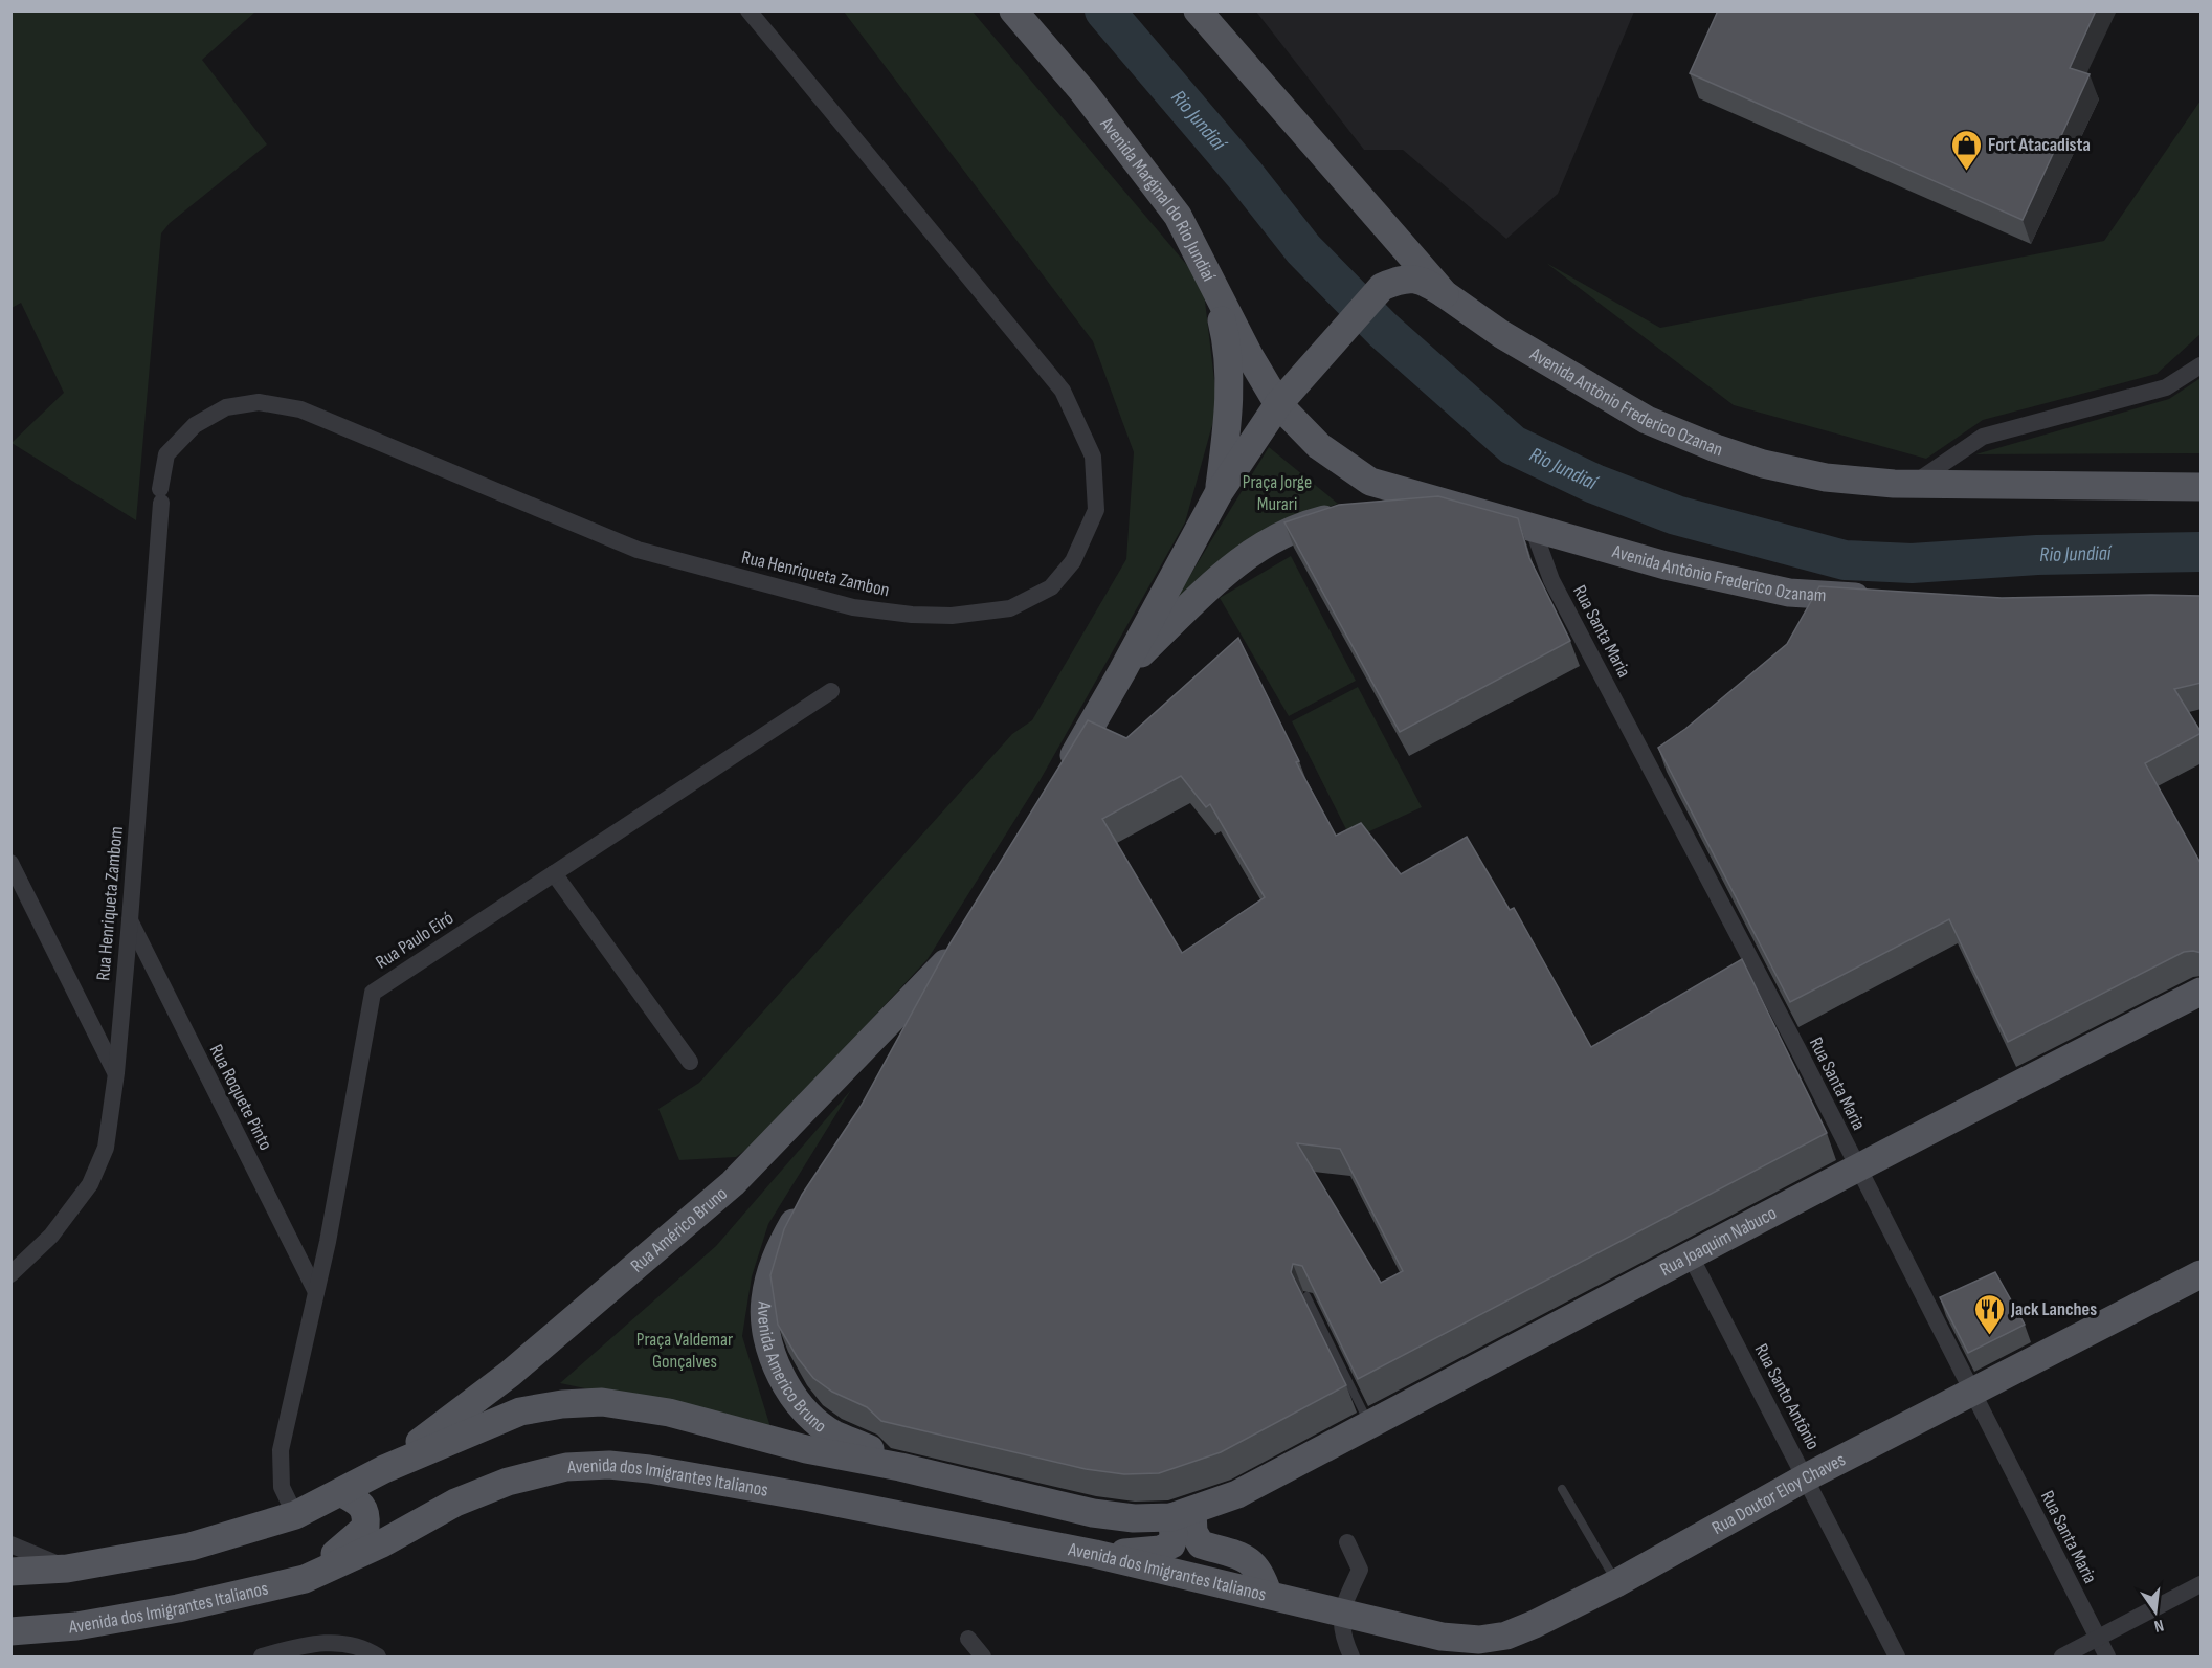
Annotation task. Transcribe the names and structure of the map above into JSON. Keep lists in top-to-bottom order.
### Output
{
  "streets": {
    "main road": [
      "Avenida Marginal do Rio Jundiaí",
      "Avenida Antônio Frederico Ozanan",
      "Avenida Antônio Frederico Ozanam",
      "Rua Américo Bruno",
      "Rua Joaquim Nabuco",
      "Avenida Americo Bruno",
      "Avenida dos Imigrantes Italianos",
      "Rua Doutor Eloy Chaves"
    ],
    "street": [
      "Rua Henriqueta Zambon",
      "Rua Santa Maria",
      "Rua Henriqueta Zambom",
      "Rua Paulo Eiró",
      "Rua Roquete Pinto",
      "Rua Santo Antônio"
    ]
  },
  "crossings": [
    ["Avenida Marginal do Rio Jundiaí", "Avenida Antônio Frederico Ozanam"],
    ["Avenida Antônio Frederico Ozanam", "Rua Santa Maria"],
    ["Rua Henriqueta Zambon", "Rua Henriqueta Zambom"],
    ["Rua Santa Maria", "Rua Joaquim Nabuco"],
    ["Rua Santa Maria", "Rua Doutor Eloy Chaves"],
    ["Rua Henriqueta Zambom", "Rua Roquete Pinto"],
    ["Rua Paulo Eiró", "Rua Roquete Pinto"],
    ["Rua Paulo Eiró", "Avenida dos Imigrantes Italianos"],
    ["Rua Américo Bruno", "Avenida dos Imigrantes Italianos"],
    ["Rua Joaquim Nabuco", "Rua Santo Antônio"],
    ["Rua Joaquim Nabuco", "Avenida dos Imigrantes Italianos"],
    ["Avenida Americo Bruno", "Avenida dos Imigrantes Italianos"],
    ["Rua Santo Antônio", "Rua Doutor Eloy Chaves"],
    ["Avenida dos Imigrantes Italianos", "Rua Doutor Eloy Chaves"]
  ],
  "water": ["Rio Jundiaí"],
  "parks": ["Praça Jorge Murari", "Praça Valdemar Gonçalves"],
  "places": {
    "shop": ["Fort Atacadista"],
    "restaurant": ["Jack Lanches"]
  },
  "north": "bottom"
}
